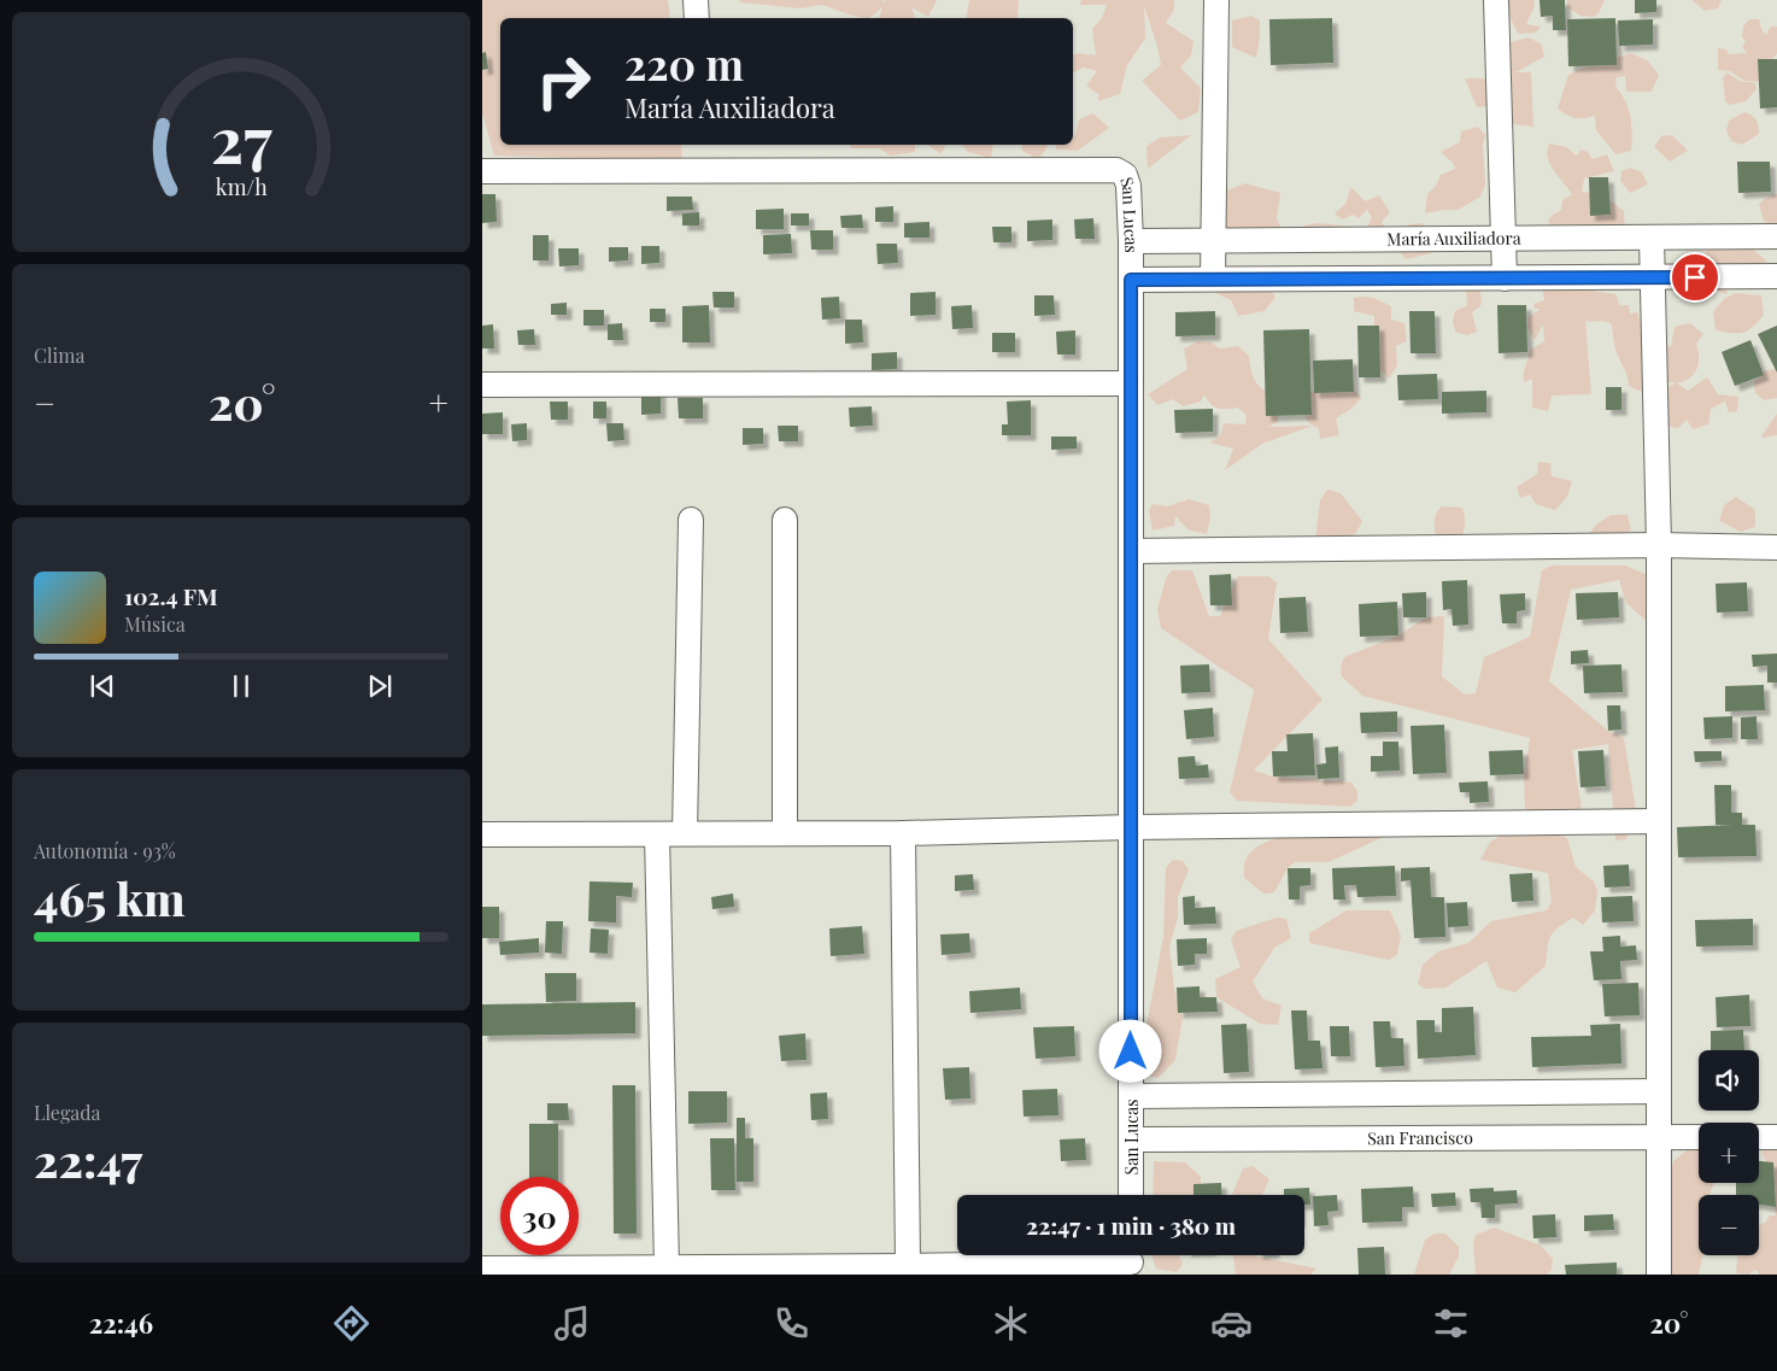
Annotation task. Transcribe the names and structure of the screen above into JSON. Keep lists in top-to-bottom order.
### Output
{
  "streets": {
    "street": ["San Lucas", "María Auxiliadora", "San Francisco"]
  },
  "crossings": [
    ["San Lucas", "María Auxiliadora"],
    ["San Lucas", "San Francisco"]
  ],
  "page": {
    "turn": ["220 m", "María Auxiliadora"],
    "tile": [
      "Clima",
      ["Autonomía · 93%", "465 km"],
      ["Llegada", "22:47"]
    ],
    "heat": ["−", "20°", "+"],
    "song": ["102.4 FM", "Música"],
    "map_buttons": ["+", "−"],
    "limit": "30",
    "trip": "22:47 · 1 min · 380 m",
    "tabs": ["22:46", "20°"],
    "gauge": ["27", "km/h"]
  }
}
